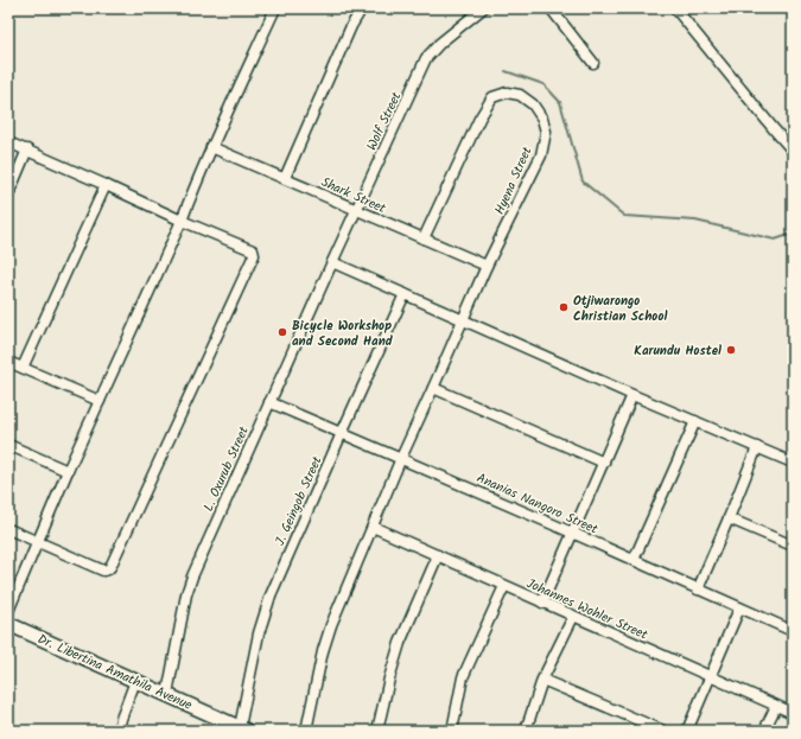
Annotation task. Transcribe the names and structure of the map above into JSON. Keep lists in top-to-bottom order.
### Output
{
  "streets": {
    "street": [
      "Wolf Street",
      "Hyena Street",
      "Shark Street",
      "L. Oxurub Street",
      "J. Geingob Street",
      "Ananias Nangoro Street",
      "Johannes Wohler Street",
      "Dr. Libertina Amathila Avenue"
    ]
  },
  "crossings": [
    ["Wolf Street", "Shark Street"],
    ["Wolf Street", "L. Oxurub Street"],
    ["Hyena Street", "Shark Street"],
    ["Hyena Street", "Ananias Nangoro Street"],
    ["Hyena Street", "Johannes Wohler Street"],
    ["L. Oxurub Street", "Ananias Nangoro Street"],
    ["L. Oxurub Street", "Dr. Libertina Amathila Avenue"],
    ["J. Geingob Street", "Ananias Nangoro Street"],
    ["J. Geingob Street", "Dr. Libertina Amathila Avenue"]
  ],
  "places": ["Otjiwarongo Christian School", "Bicycle Workshop and Second Hand", "Karundu Hostel"]
}
